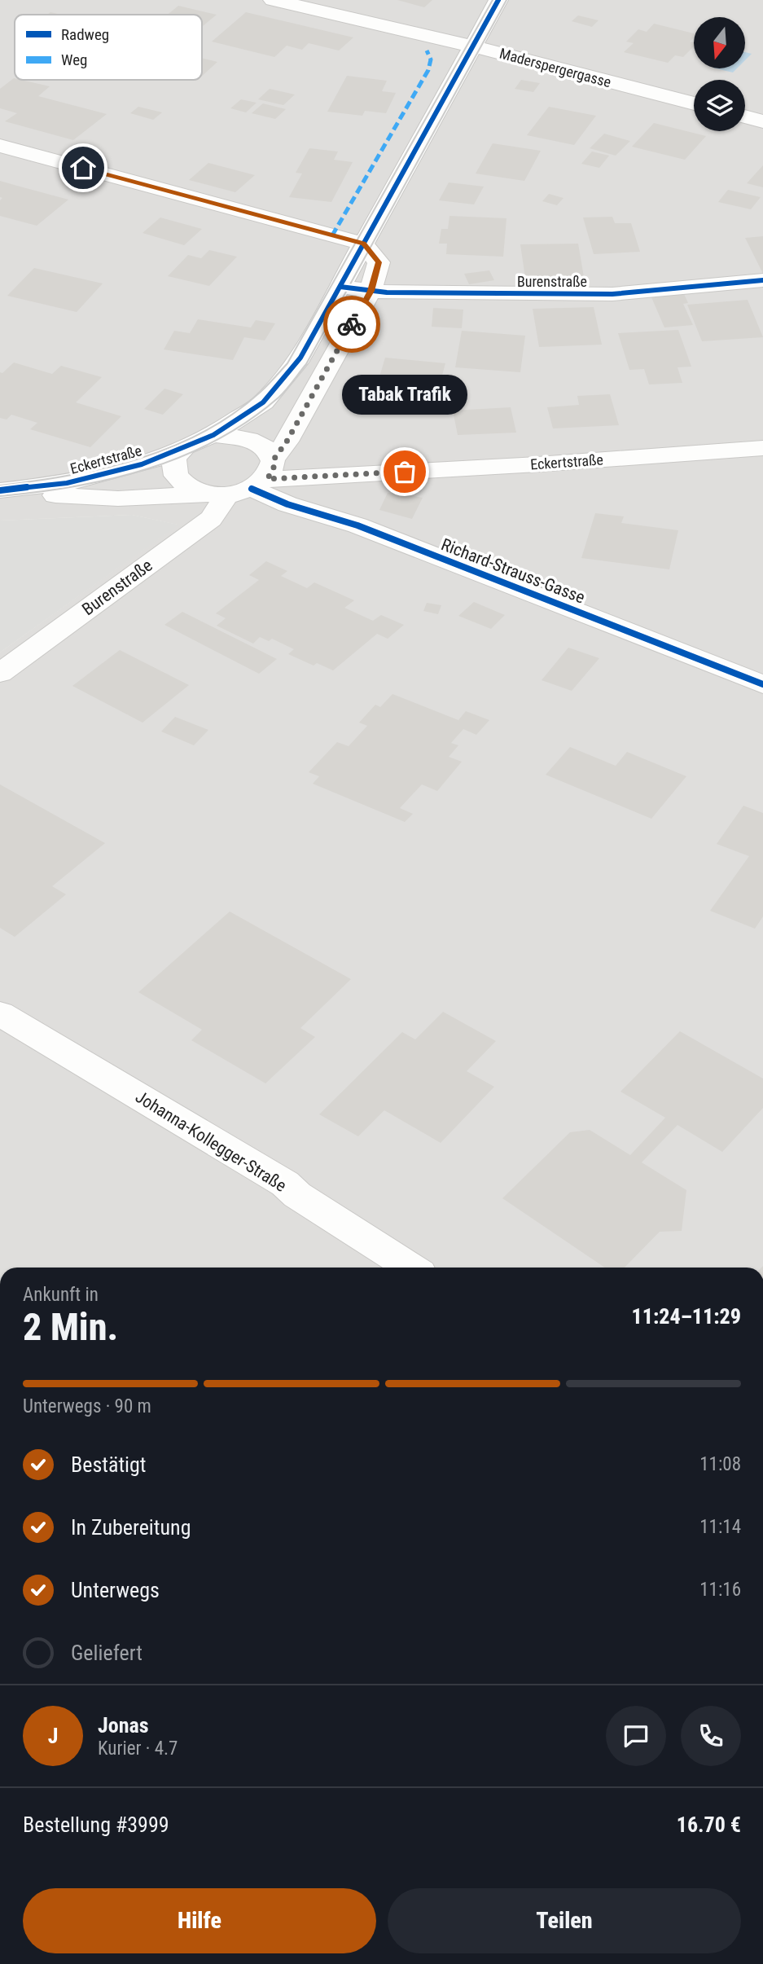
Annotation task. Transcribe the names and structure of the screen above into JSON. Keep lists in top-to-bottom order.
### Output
{
  "streets": {
    "street": [
      "Maderspergergasse",
      "Burenstraße",
      "Eckertstraße",
      "Richard-Strauss-Gasse",
      "Johanna-Kollegger-Straße"
    ]
  },
  "crossings": [
    ["Burenstraße", "Eckertstraße"],
    ["Burenstraße", "Richard-Strauss-Gasse"],
    ["Eckertstraße", "Richard-Strauss-Gasse"]
  ],
  "places": ["Tabak Trafik"],
  "legend": ["Radweg", "Weg"],
  "north": "bottom",
  "page": {
    "bubble": "Tabak Trafik",
    "heading": ["2 Min.", "Ankunft in", "11:24–11:29"],
    "panel": [
      "Jonas",
      "Kurier · 4.7",
      "Bestellung #3999",
      "16.70 €"
    ],
    "bar": "Unterwegs · 90 m",
    "list": [
      ["Bestätigt", "11:08"],
      ["In Zubereitung", "11:14"],
      ["Unterwegs", "11:16"],
      "Geliefert"
    ],
    "round": "J",
    "buttons": ["Hilfe", "Teilen"]
  }
}
